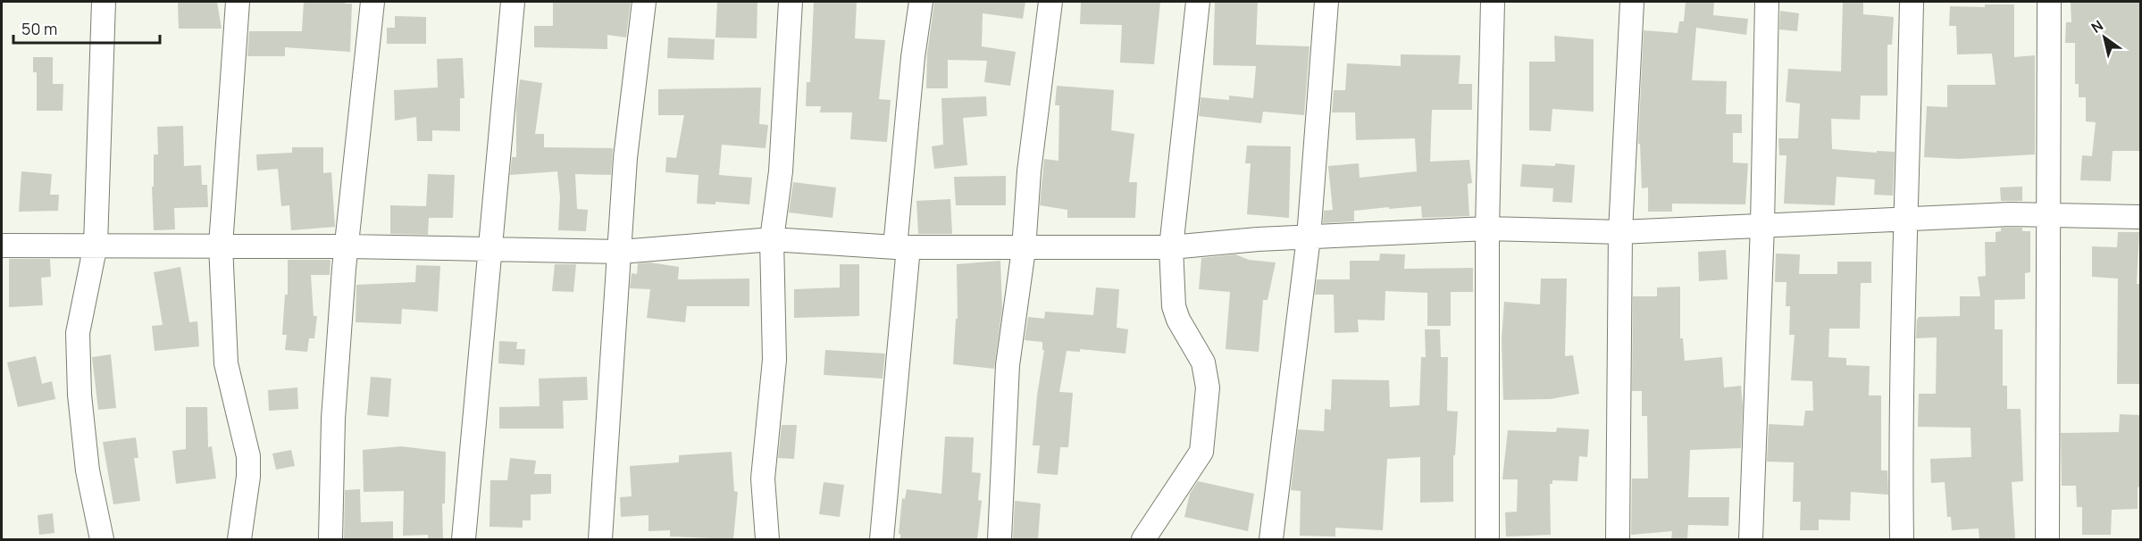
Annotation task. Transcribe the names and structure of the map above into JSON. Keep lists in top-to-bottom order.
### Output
{
  "scale_bar": "50 m",
  "north": "top left"
}
